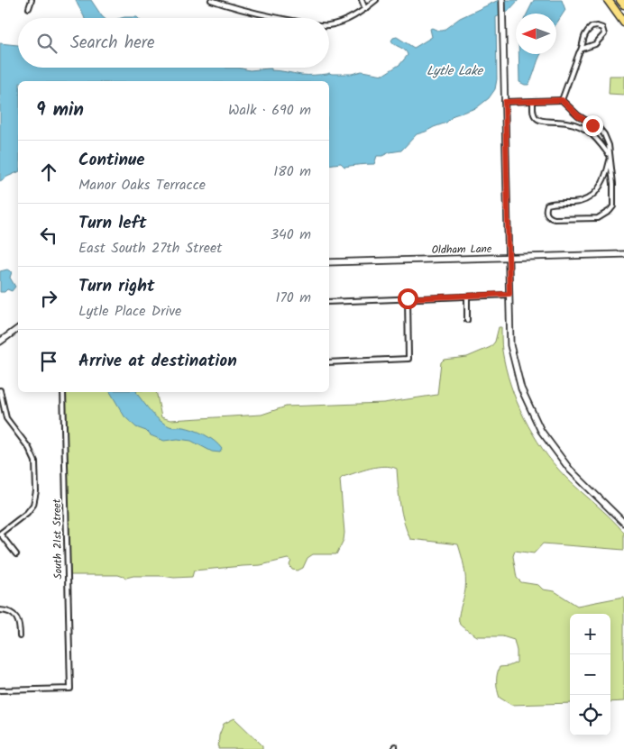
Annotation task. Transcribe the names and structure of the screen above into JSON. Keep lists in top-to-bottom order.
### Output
{
  "streets": {
    "main road": ["Oldham Lane"],
    "street": ["South 21st Street"]
  },
  "water": ["Lytle Lake"],
  "north": "left",
  "page": {
    "search": "Search here",
    "heading": ["9 min", "Walk · 690 m"],
    "list": [
      ["Continue", "Manor Oaks Terracce", "180 m"],
      ["Turn left", "East South 27th Street", "340 m"],
      ["Turn right", "Lytle Place Drive", "170 m"],
      "Arrive at destination"
    ],
    "map_buttons": ["+", "−"]
  }
}
